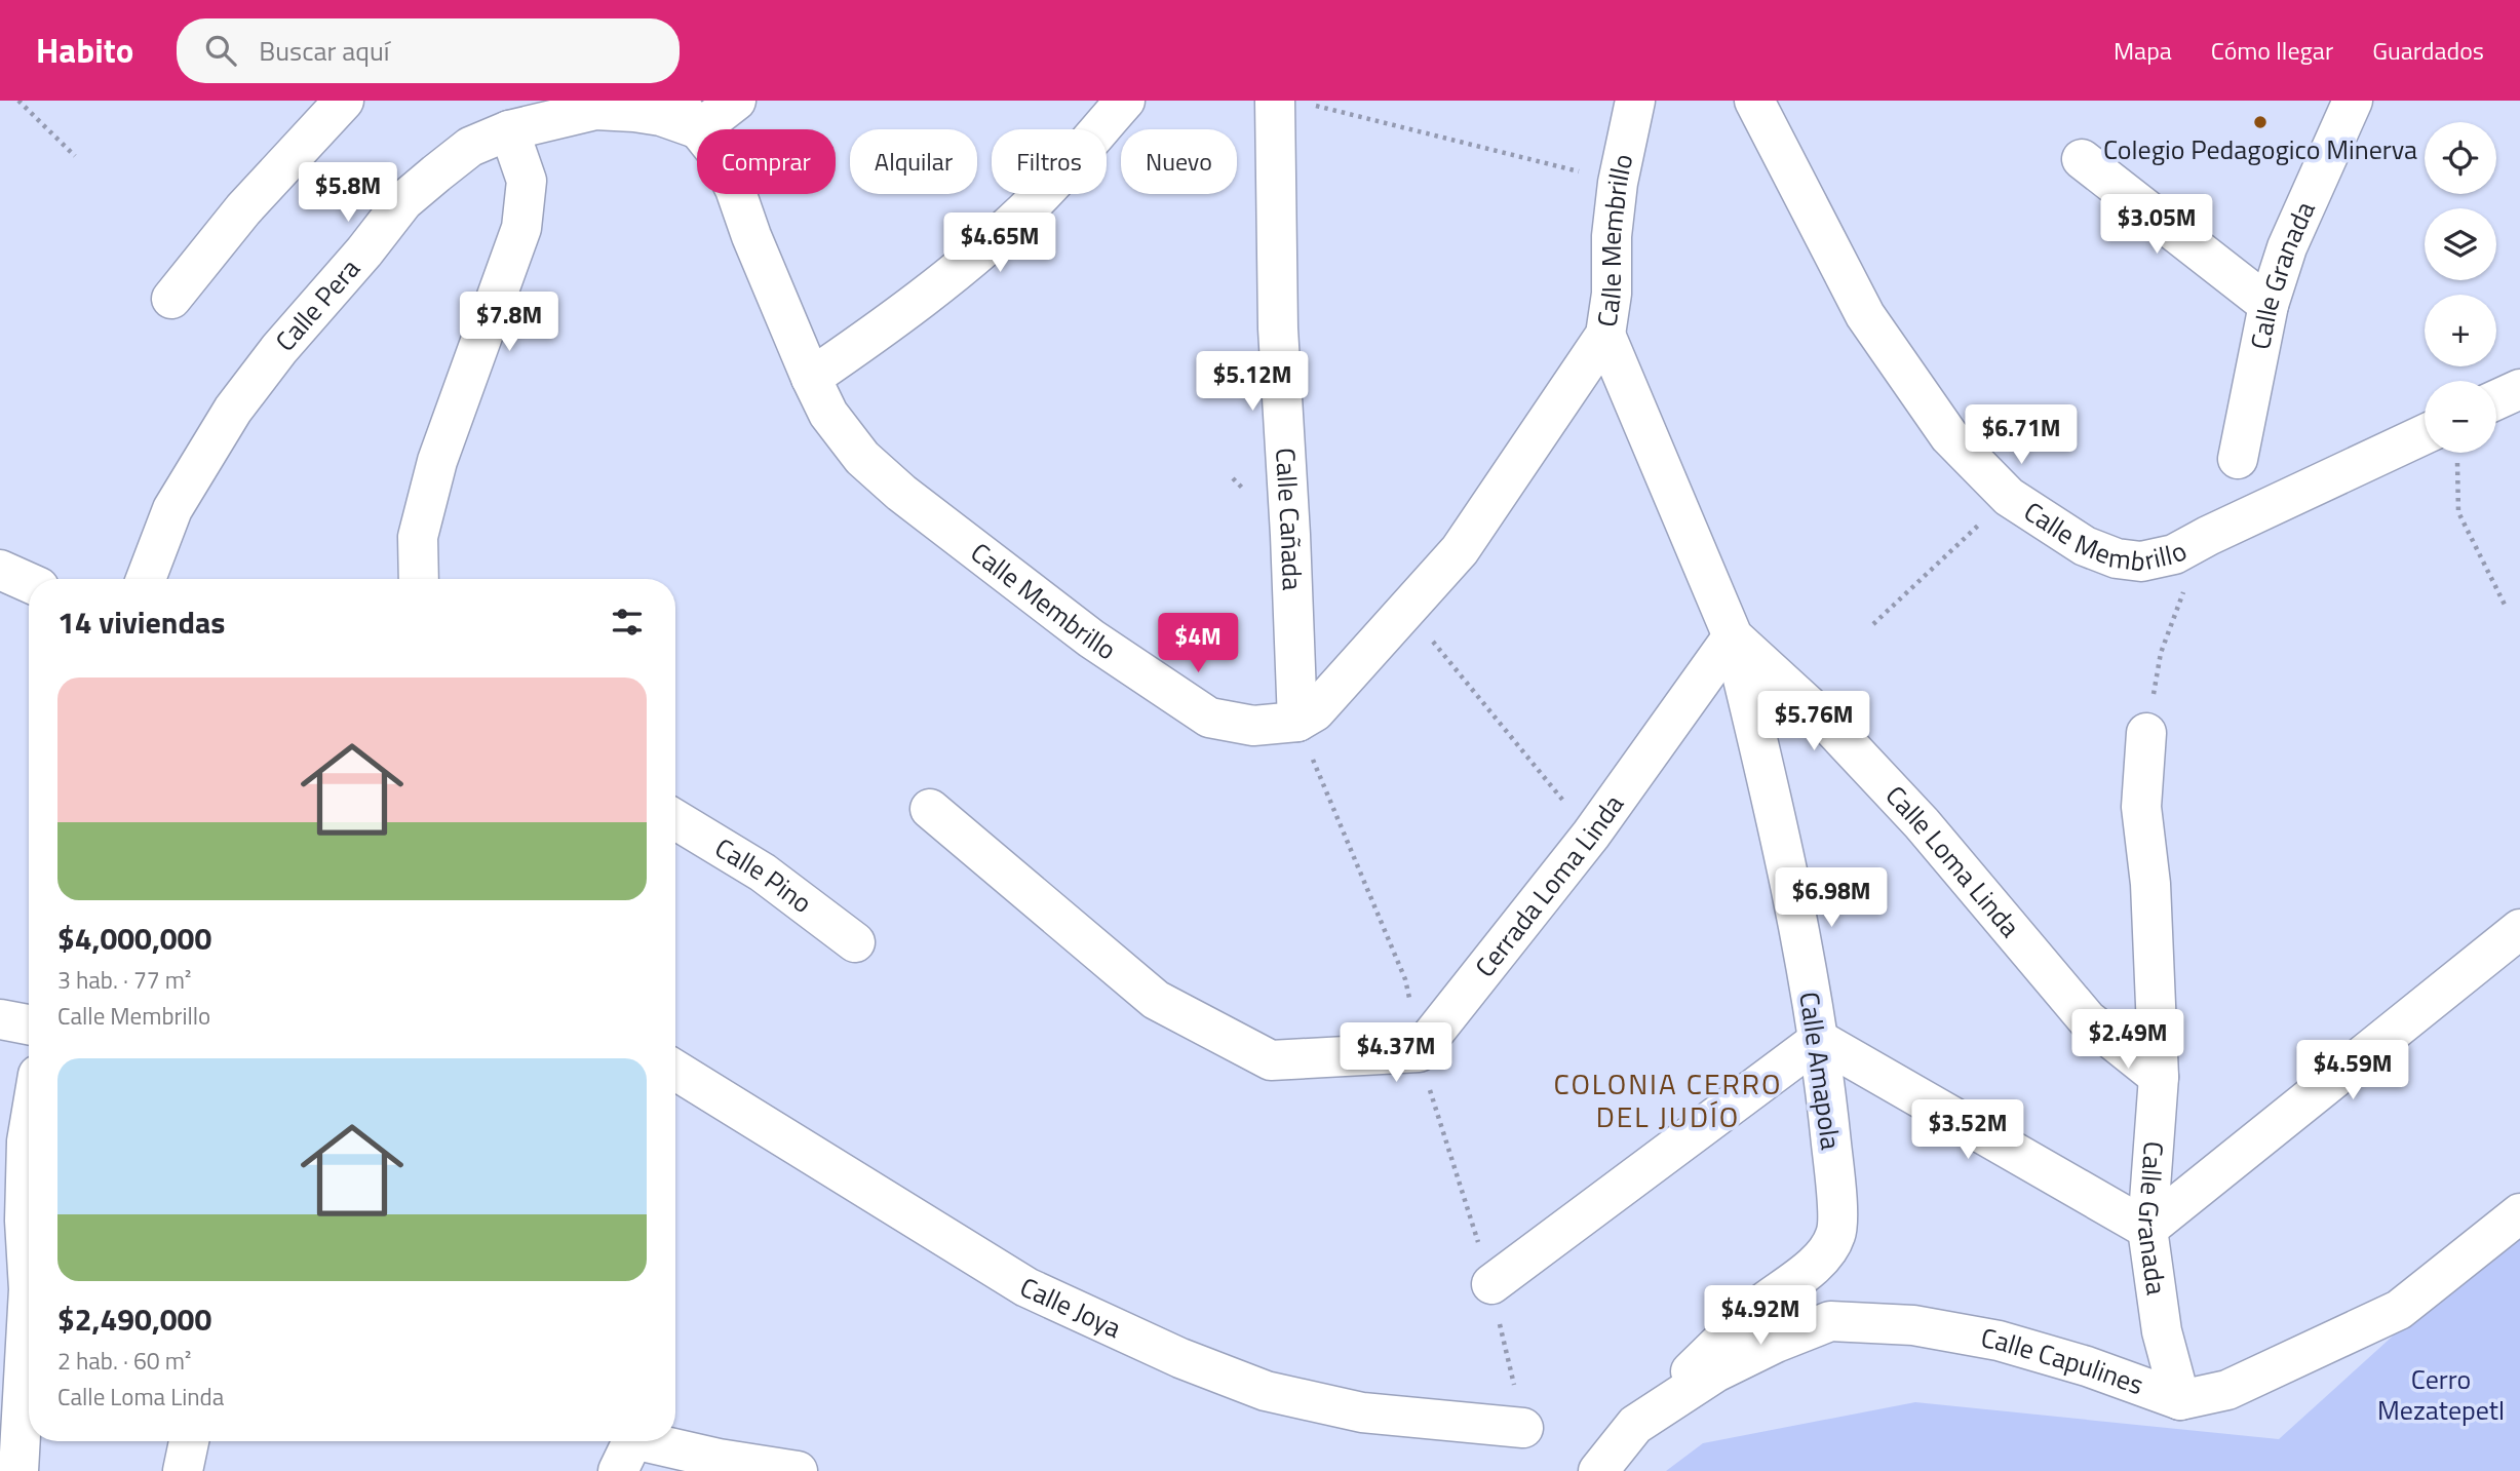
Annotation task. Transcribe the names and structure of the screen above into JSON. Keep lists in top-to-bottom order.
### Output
{
  "streets": {
    "street": [
      "Calle Membrillo",
      "Calle Granada",
      "Calle Pera",
      "Calle Cañada",
      "Calle Loma Linda",
      "Calle Pino",
      "Cerrada Loma Linda",
      "Calle Amapola",
      "Calle Joya",
      "Calle Capulines"
    ]
  },
  "crossings": [
    ["Calle Membrillo", "Calle Pera"],
    ["Calle Membrillo", "Calle Cañada"],
    ["Calle Membrillo", "Calle Loma Linda"],
    ["Calle Granada", "Calle Loma Linda"],
    ["Calle Granada", "Calle Capulines"],
    ["Calle Loma Linda", "Cerrada Loma Linda"],
    ["Calle Loma Linda", "Calle Amapola"],
    ["Cerrada Loma Linda", "Calle Amapola"],
    ["Calle Amapola", "Calle Capulines"]
  ],
  "districts": ["COLONIA CERRO DEL JUDÍO"],
  "parks": ["Cerro Mezatepetl"],
  "places": ["Colegio Pedagogico Minerva"],
  "page": {
    "header": "Habito",
    "search": "Buscar aquí",
    "nav": ["Mapa", "Cómo llegar", "Guardados"],
    "map_buttons": ["+", "−"],
    "chip": [
      "Comprar",
      "Alquilar",
      "Filtros",
      "Nuevo"
    ],
    "price": [
      "$5.8M",
      "$3.05M",
      "$4.65M",
      "$7.8M",
      "$5.12M",
      "$6.71M",
      "$4M",
      "$5.76M",
      "$6.98M",
      "$2.49M",
      "$4.37M",
      "$4.59M",
      "$3.52M",
      "$4.92M"
    ],
    "heading": "14 viviendas",
    "list": [
      {
        "name": "$4,000,000",
        "note": "3 hab. · 77 m² · Calle Membrillo"
      },
      {
        "name": "$2,490,000",
        "note": "2 hab. · 60 m² · Calle Loma Linda"
      }
    ]
  }
}
